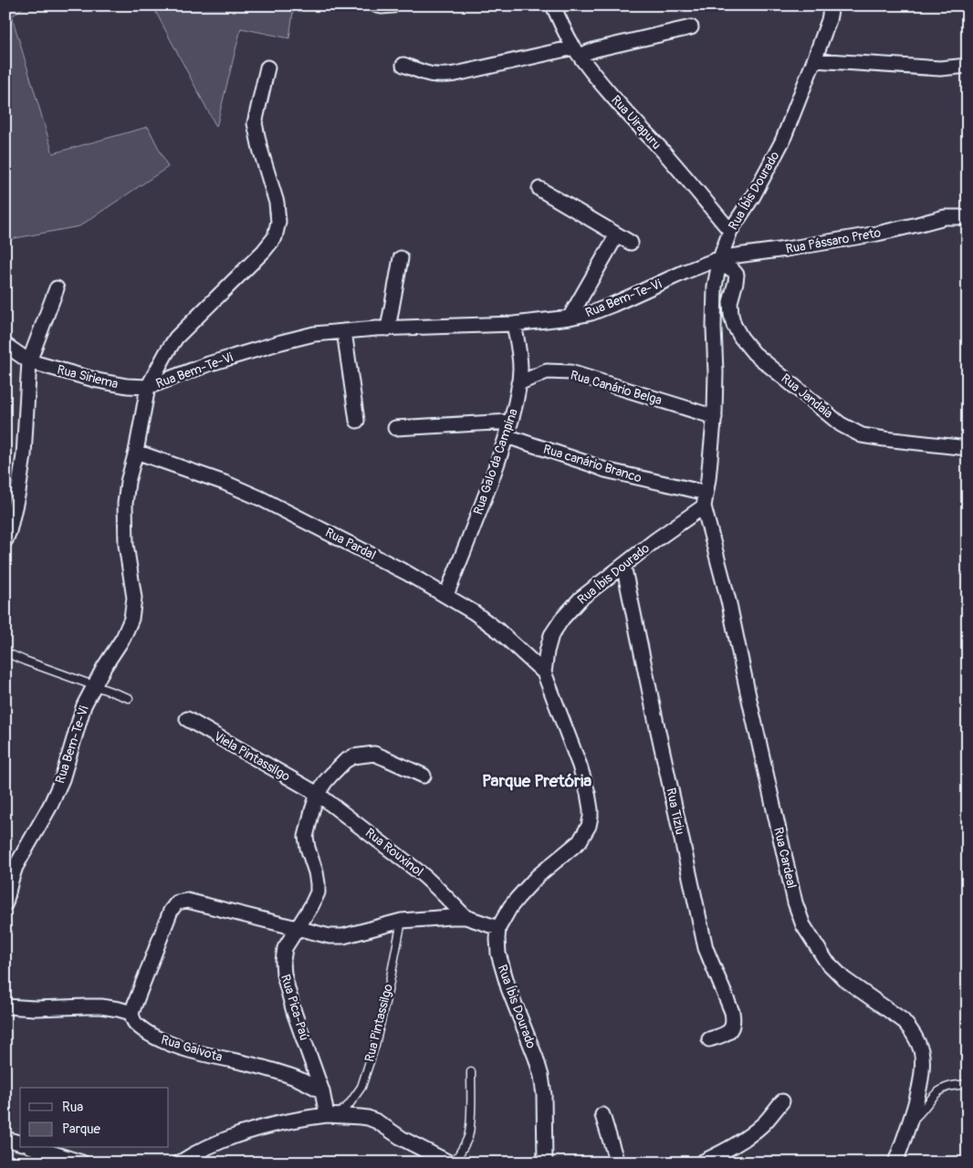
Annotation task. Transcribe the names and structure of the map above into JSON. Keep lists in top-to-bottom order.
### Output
{
  "streets": {
    "street": [
      "Rua Uirapuru",
      "Rua Íbis Dourado",
      "Rua Pássaro Preto",
      "Rua Bem-Te-Vi",
      "Rua Siriema",
      "Rua Canário Belga",
      "Rua Jandaia",
      "Rua Galo da Campina",
      "Rua canário Branco",
      "Rua Pardal",
      "Viela Pintassilgo",
      "Rua Tiziu",
      "Rua Rouxinol",
      "Rua Cardeal",
      "Rua Pica-Paú",
      "Rua Gaivota"
    ],
    "lane": ["Rua Pintassilgo"]
  },
  "crossings": [
    ["Rua Uirapuru", "Rua Íbis Dourado"],
    ["Rua Íbis Dourado", "Rua Pássaro Preto"],
    ["Rua Íbis Dourado", "Rua Bem-Te-Vi"],
    ["Rua Íbis Dourado", "Rua Canário Belga"],
    ["Rua Íbis Dourado", "Rua Jandaia"],
    ["Rua Íbis Dourado", "Rua canário Branco"],
    ["Rua Íbis Dourado", "Rua Pardal"],
    ["Rua Íbis Dourado", "Rua Tiziu"],
    ["Rua Íbis Dourado", "Rua Cardeal"],
    ["Rua Pássaro Preto", "Rua Bem-Te-Vi"],
    ["Rua Pássaro Preto", "Rua Jandaia"],
    ["Rua Bem-Te-Vi", "Rua Siriema"],
    ["Rua Bem-Te-Vi", "Rua Jandaia"],
    ["Rua Bem-Te-Vi", "Rua Galo da Campina"],
    ["Rua Bem-Te-Vi", "Rua Pardal"],
    ["Rua Canário Belga", "Rua Galo da Campina"],
    ["Rua Galo da Campina", "Rua canário Branco"],
    ["Rua Galo da Campina", "Rua Pardal"],
    ["Viela Pintassilgo", "Rua Rouxinol"],
    ["Viela Pintassilgo", "Rua Pica-Paú"],
    ["Rua Rouxinol", "Rua Pica-Paú"],
    ["Rua Pica-Paú", "Rua Pintassilgo"],
    ["Rua Pica-Paú", "Rua Gaivota"]
  ],
  "districts": ["Parque Pretória"],
  "legend": ["Rua", "Parque"]
}
